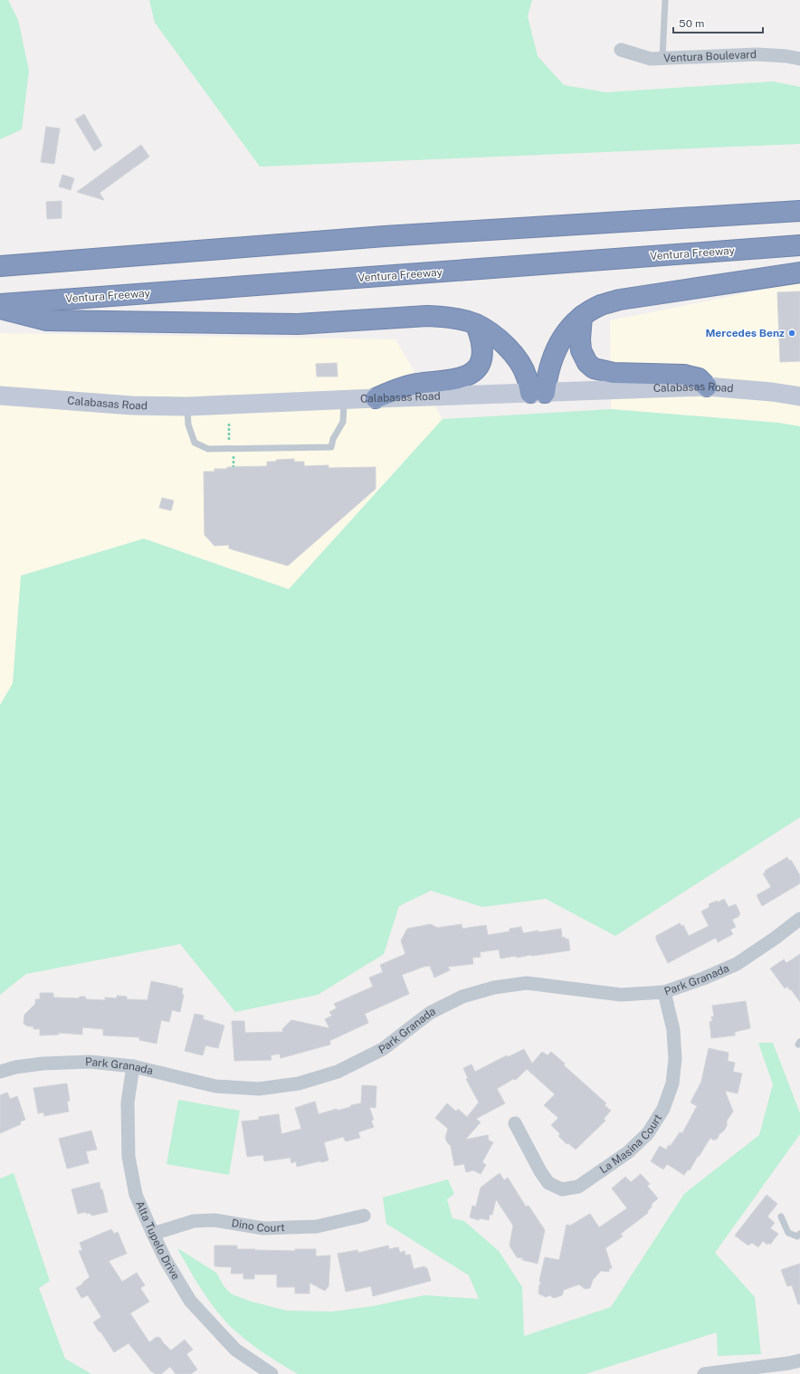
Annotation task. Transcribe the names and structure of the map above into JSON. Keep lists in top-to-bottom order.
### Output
{
  "streets": {
    "highway": ["Ventura Freeway"],
    "main road": ["Calabasas Road"],
    "street": [
      "Ventura Boulevard",
      "Park Granada",
      "La Masina Court",
      "Dino Court",
      "Alta Tupelo Drive"
    ]
  },
  "crossings": [
    ["Park Granada", "La Masina Court"],
    ["Park Granada", "Alta Tupelo Drive"],
    ["Dino Court", "Alta Tupelo Drive"]
  ],
  "places": ["Mercedes Benz"],
  "scale_bar": "50 m"
}
